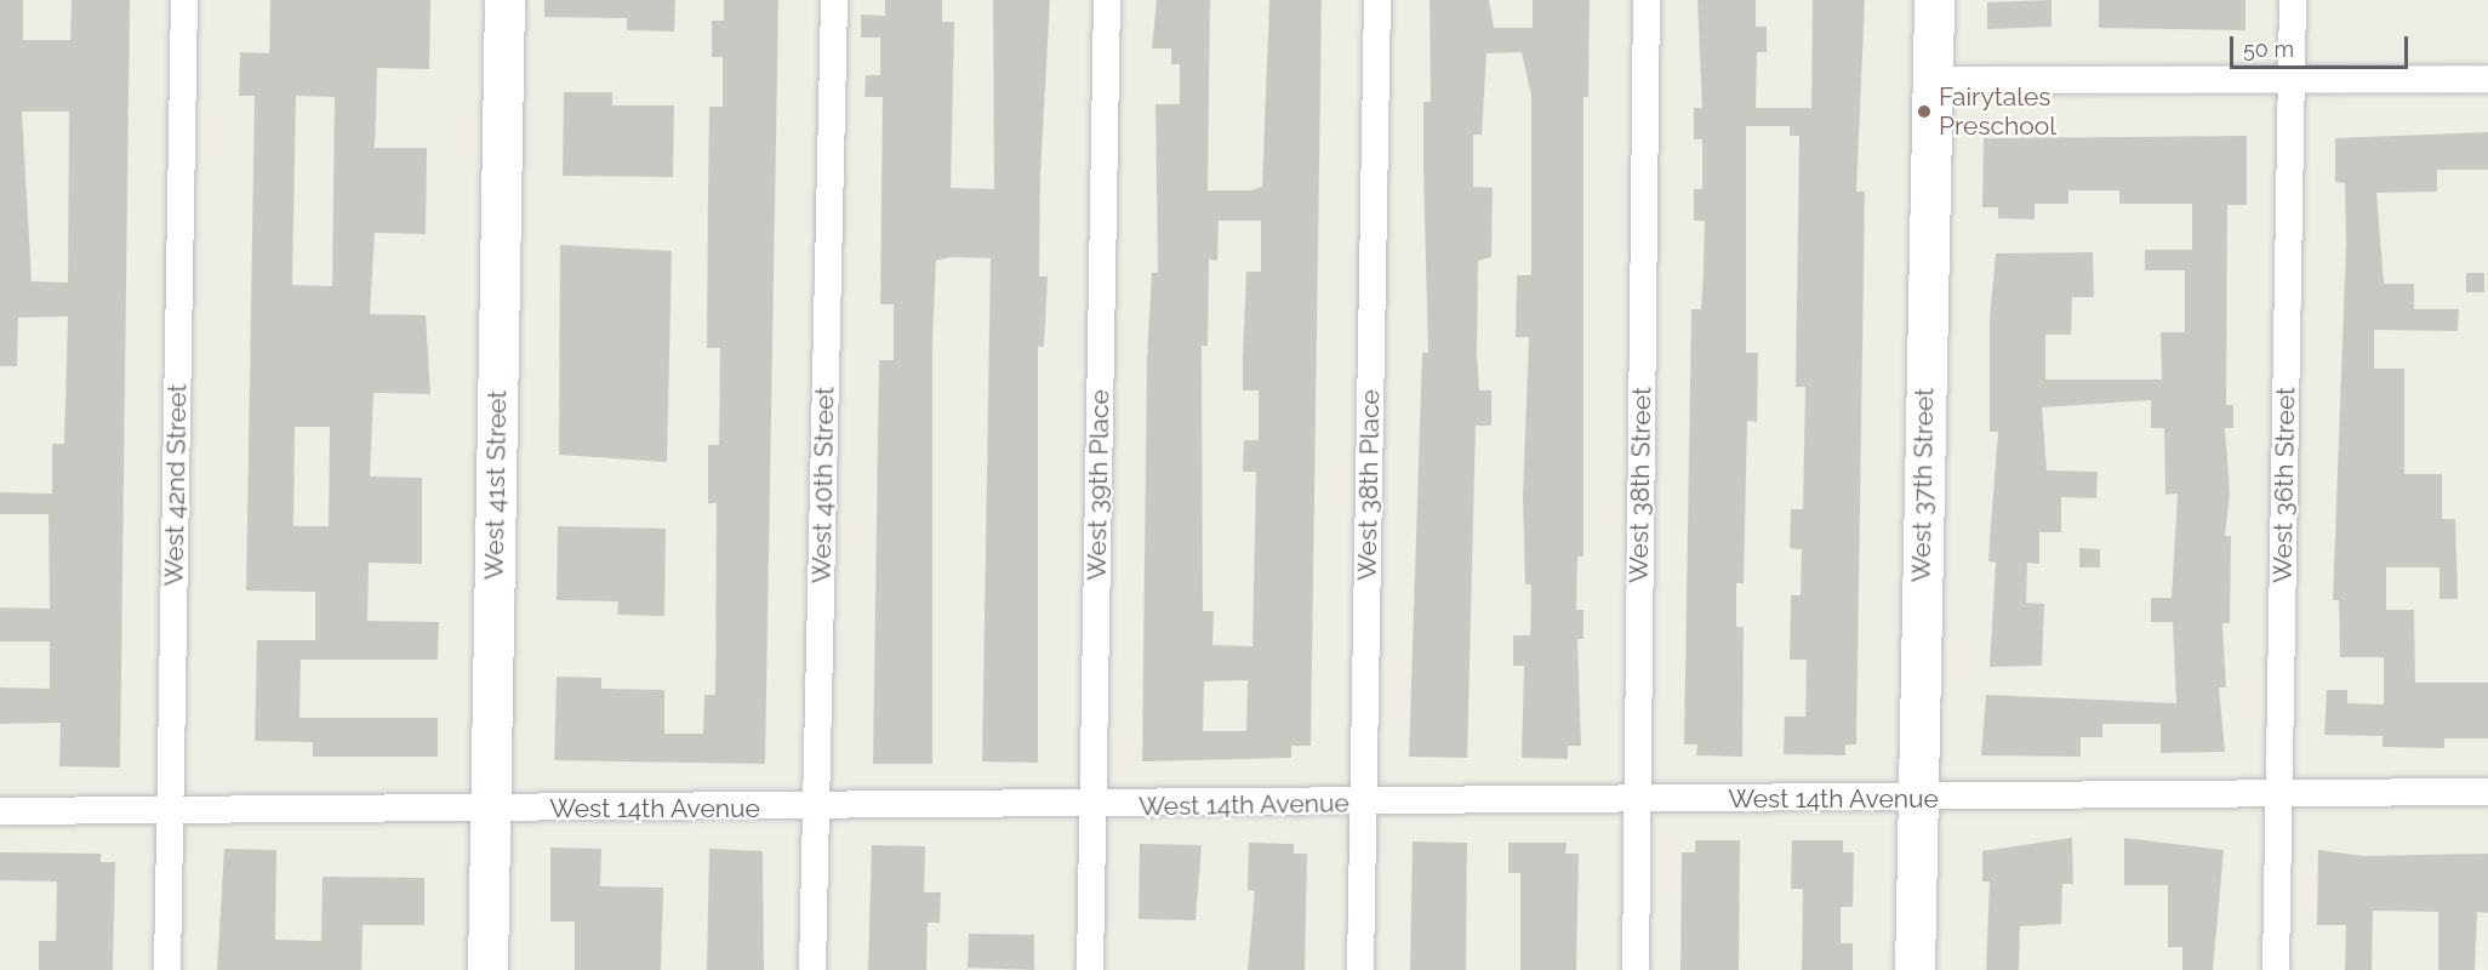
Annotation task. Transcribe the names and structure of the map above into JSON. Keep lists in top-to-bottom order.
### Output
{
  "streets": {
    "street": [
      "West 42nd Street",
      "West 41st Street",
      "West 40th Street",
      "West 39th Place",
      "West 38th Place",
      "West 38th Street",
      "West 37th Street",
      "West 36th Street",
      "West 14th Avenue"
    ]
  },
  "crossings": [
    ["West 42nd Street", "West 14th Avenue"],
    ["West 41st Street", "West 14th Avenue"],
    ["West 40th Street", "West 14th Avenue"],
    ["West 39th Place", "West 14th Avenue"],
    ["West 38th Place", "West 14th Avenue"],
    ["West 38th Street", "West 14th Avenue"],
    ["West 37th Street", "West 14th Avenue"],
    ["West 36th Street", "West 14th Avenue"]
  ],
  "places": ["Fairytales Preschool"],
  "scale_bar": "50 m"
}
